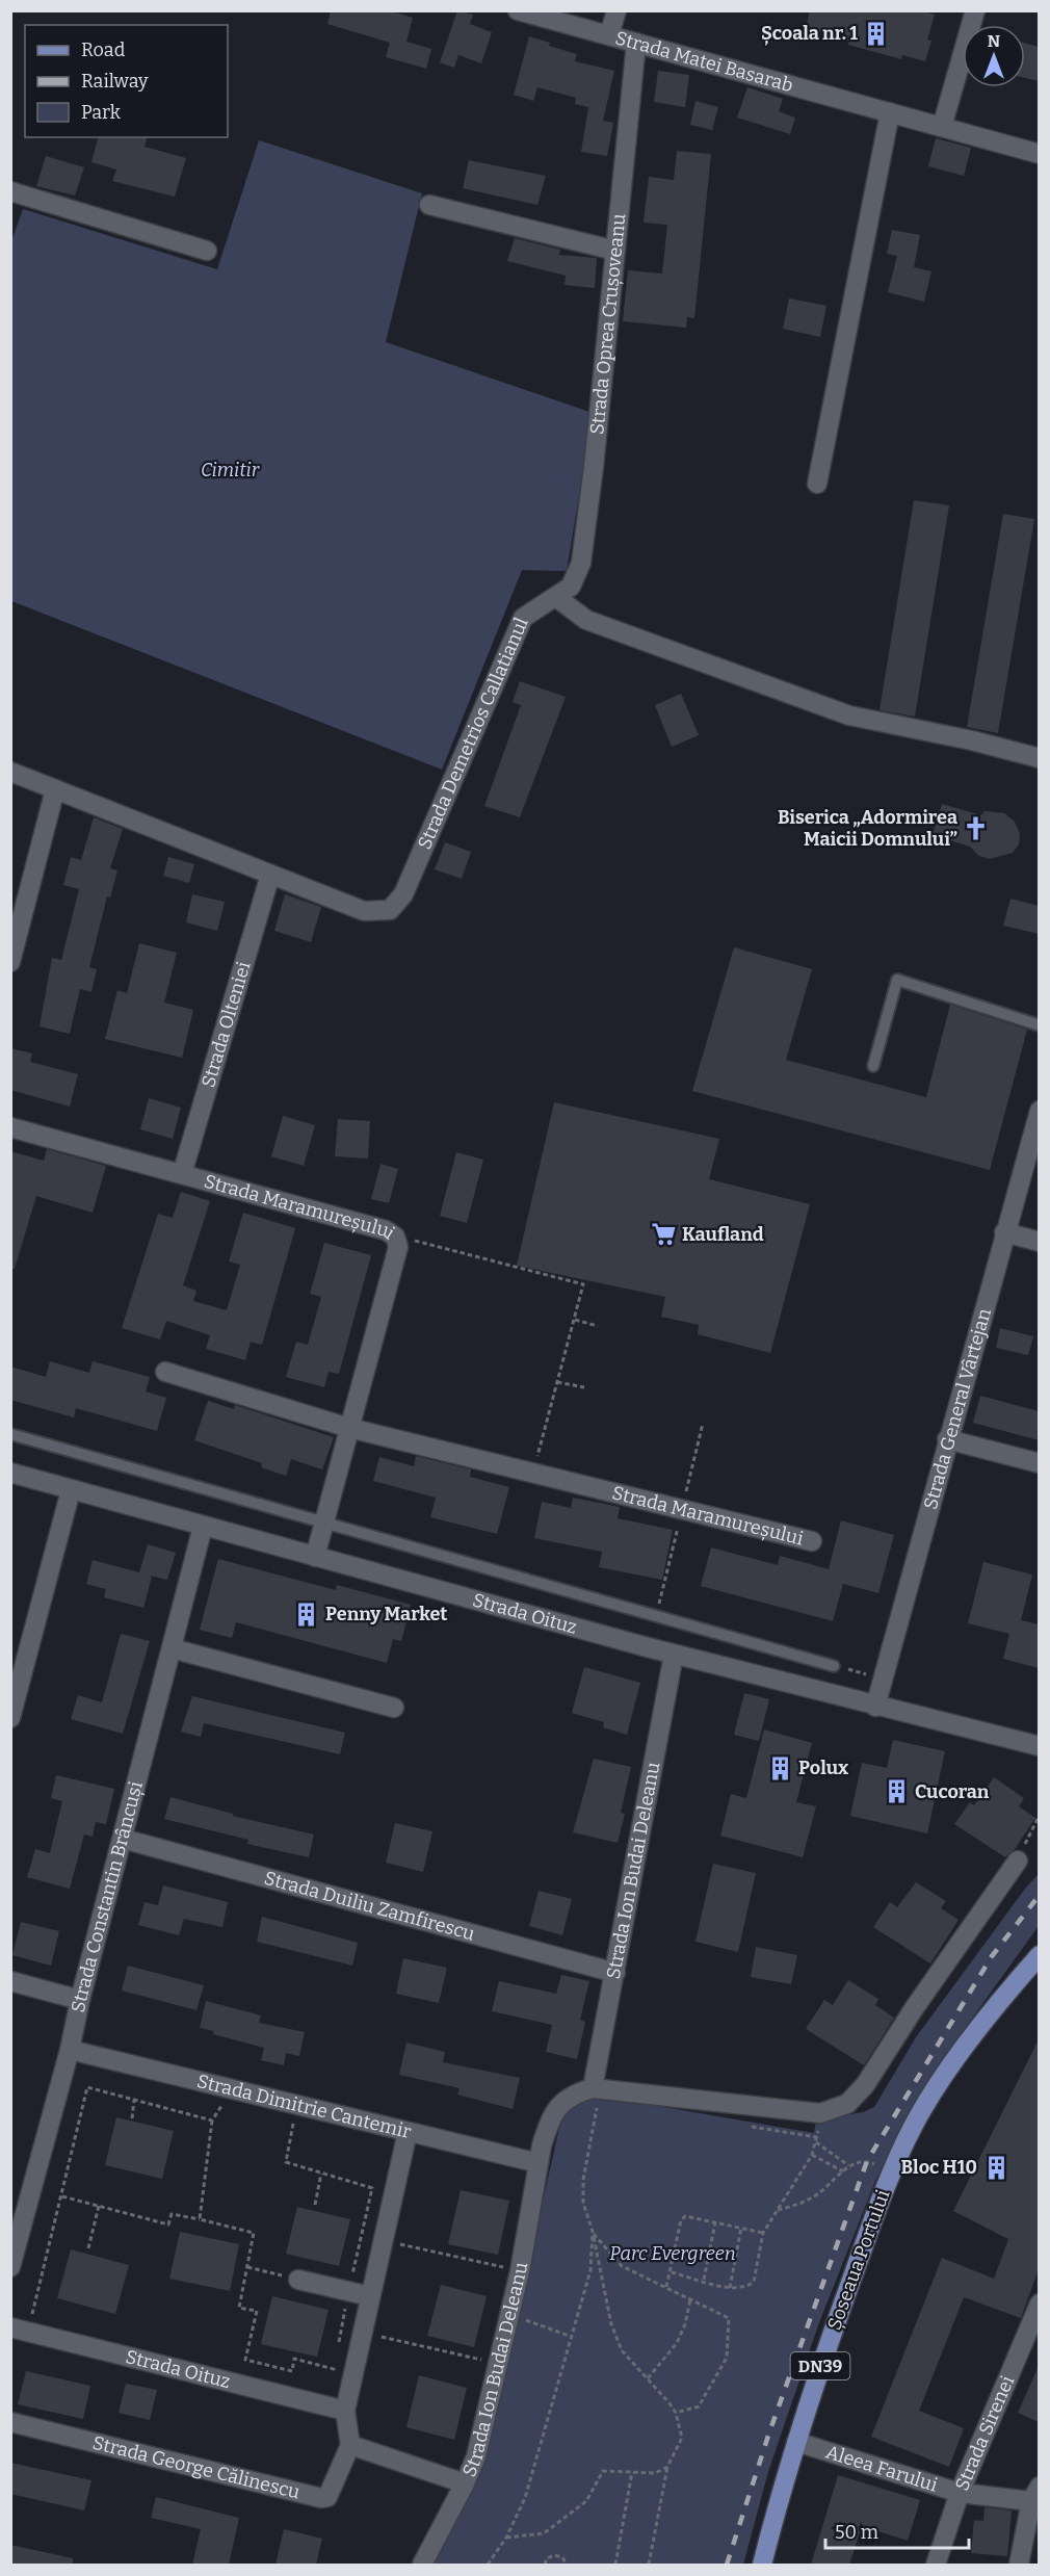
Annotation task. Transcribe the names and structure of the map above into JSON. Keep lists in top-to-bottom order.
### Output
{
  "streets": {
    "main road": ["Șoseaua Portului", "DN39"],
    "street": [
      "Strada Matei Basarab",
      "Strada Oprea Crușoveanu",
      "Strada Demetrios Callatianul",
      "Strada Olteniei",
      "Strada Maramureșului",
      "Strada General Vârtejan",
      "Strada Oituz",
      "Strada Ion Budai Deleanu",
      "Strada Constantin Brâncuși",
      "Strada Duiliu Zamfirescu",
      "Strada Dimitrie Cantemir",
      "Strada Sirenei",
      "Strada George Călinescu",
      "Aleea Farului"
    ]
  },
  "crossings": [
    ["Strada Matei Basarab", "Strada Oprea Crușoveanu"],
    ["Strada Oprea Crușoveanu", "Strada Demetrios Callatianul"],
    ["Strada Demetrios Callatianul", "Strada Olteniei"],
    ["Strada Olteniei", "Strada Maramureșului"],
    ["Strada Maramureșului", "Strada Oituz"],
    ["Strada General Vârtejan", "Strada Oituz"],
    ["Strada Oituz", "Strada Ion Budai Deleanu"],
    ["Strada Oituz", "Strada Constantin Brâncuși"],
    ["Strada Ion Budai Deleanu", "Strada Duiliu Zamfirescu"],
    ["Strada Ion Budai Deleanu", "Strada Dimitrie Cantemir"],
    ["Strada Constantin Brâncuși", "Strada Duiliu Zamfirescu"],
    ["Strada Constantin Brâncuși", "Strada Dimitrie Cantemir"],
    ["Șoseaua Portului", "Aleea Farului"],
    ["Strada Sirenei", "Aleea Farului"]
  ],
  "parks": ["Cimitir", "Parc Evergreen"],
  "places": {
    "building": [
      "Școala nr. 1",
      "Penny Market",
      "Polux",
      "Cucoran",
      "Bloc H10"
    ],
    "church": ["Biserica „Adormirea Maicii Domnului”"],
    "supermarket": ["Kaufland"]
  },
  "legend": ["Road", "Railway", "Park"],
  "scale_bar": "50 m",
  "north": "top"
}
